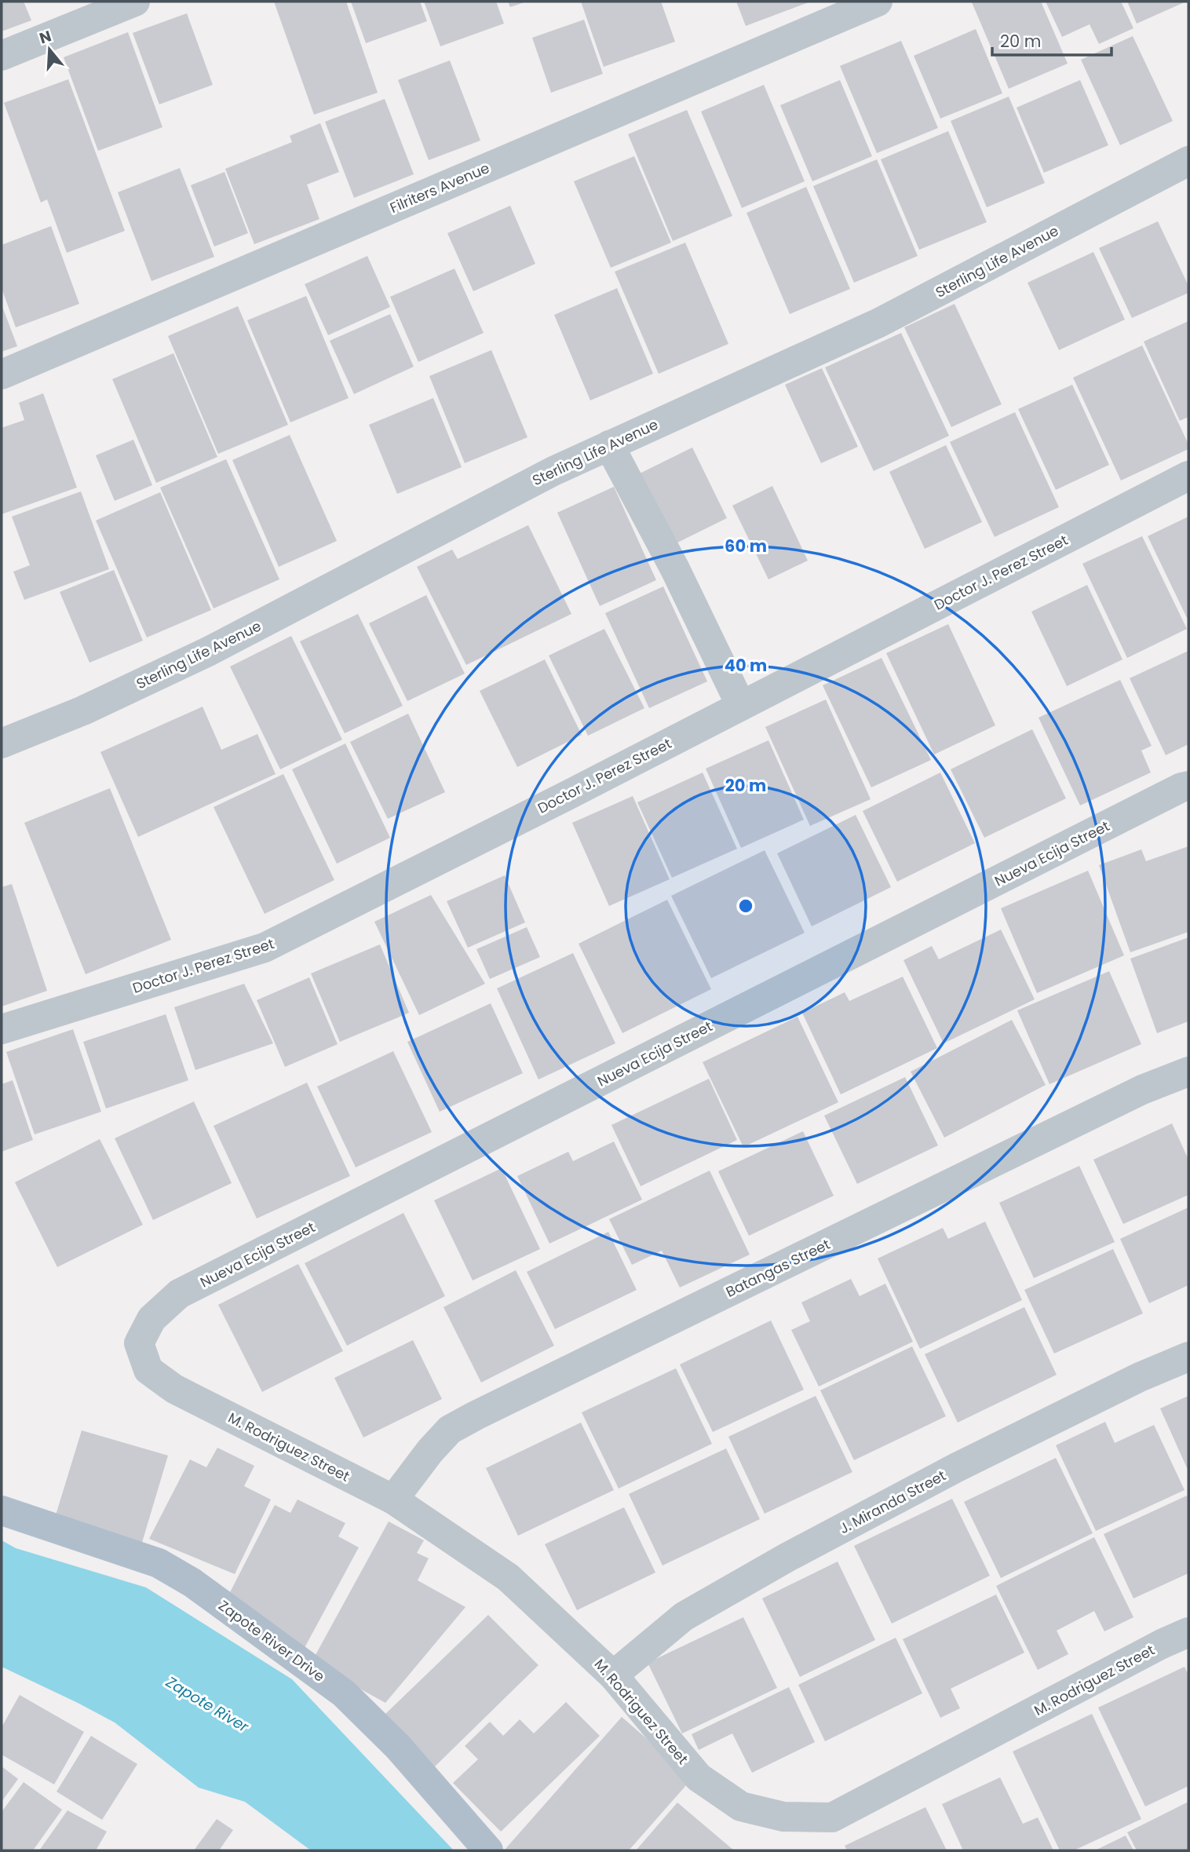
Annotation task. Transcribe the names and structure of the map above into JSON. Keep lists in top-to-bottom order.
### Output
{
  "streets": {
    "main road": ["Zapote River Drive"],
    "street": [
      "Filriters Avenue",
      "Sterling Life Avenue",
      "Doctor J. Perez Street",
      "Nueva Ecija Street",
      "Batangas Street",
      "M. Rodriguez Street",
      "J. Miranda Street"
    ]
  },
  "crossings": [
    ["Nueva Ecija Street", "M. Rodriguez Street"],
    ["Batangas Street", "M. Rodriguez Street"],
    ["M. Rodriguez Street", "J. Miranda Street"]
  ],
  "water": ["Zapote River"],
  "scale_bar": "20 m",
  "north": "top",
  "rings": ["60 m", "40 m", "20 m"]
}
